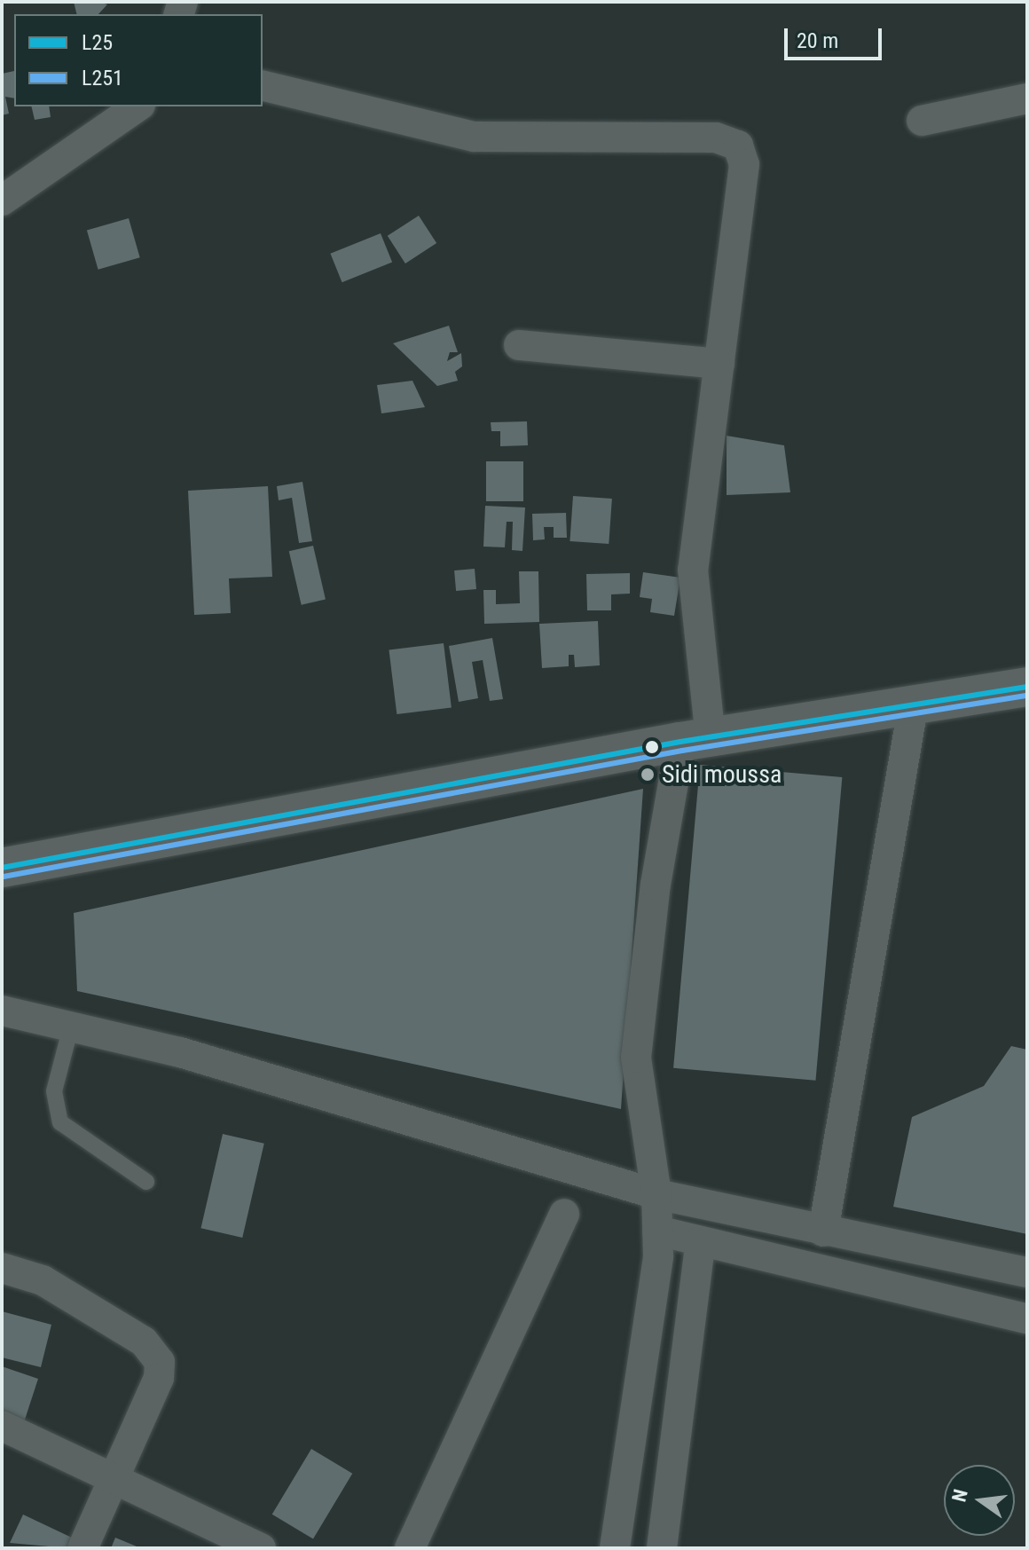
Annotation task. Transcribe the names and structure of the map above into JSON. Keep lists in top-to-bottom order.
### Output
{
  "places": ["Sidi moussa"],
  "lines": ["transit line L25", "transit line L251"],
  "legend": ["L25", "L251"],
  "scale_bar": "20 m",
  "north": "left"
}
